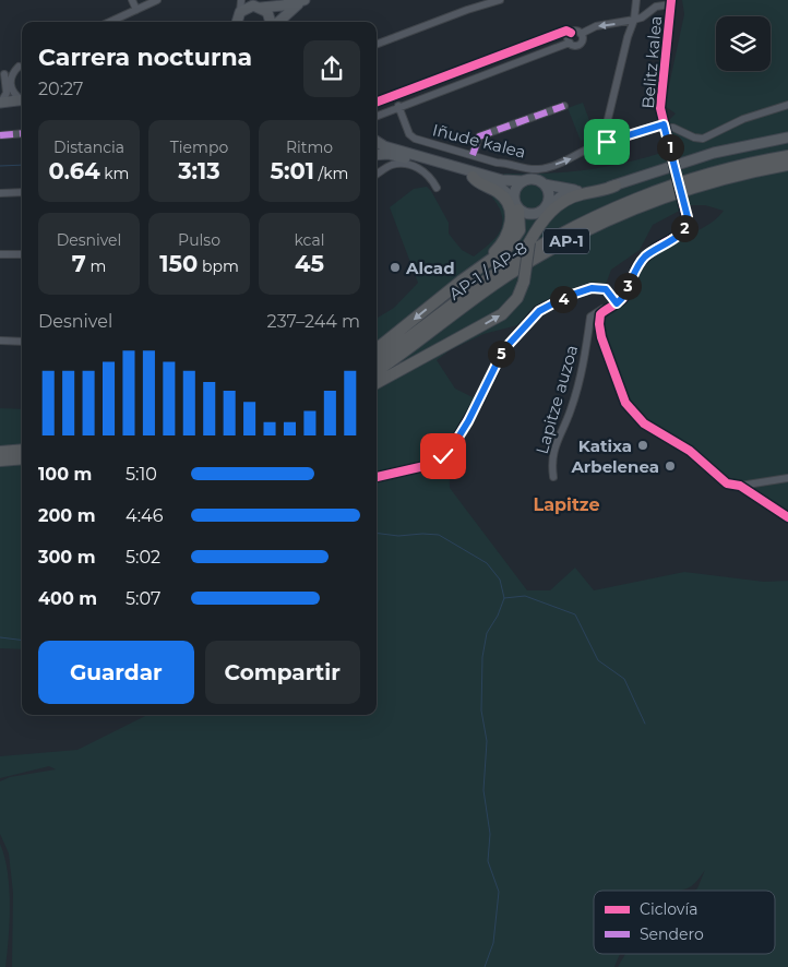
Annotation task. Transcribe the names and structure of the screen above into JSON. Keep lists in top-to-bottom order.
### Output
{
  "streets": {
    "highway": ["AP-1", "AP-1 / AP-8"],
    "street": ["Belitz kalea", "Iñude kalea", "Lapitze auzoa"]
  },
  "crossings": [
    ["Belitz kalea", "Iñude kalea"],
    ["Belitz kalea", "Lapitze auzoa"]
  ],
  "one_way": ["Iñude kalea"],
  "districts": ["Lapitze"],
  "places": ["Alcad", "Katixa", "Arbelenea"],
  "legend": ["Ciclovía", "Sendero"],
  "page": {
    "heading": ["Carrera nocturna", "20:27"],
    "stats": [
      ["Distancia", "0.64 km"],
      ["Tiempo", "3:13"],
      ["Ritmo", "5:01 /km"],
      ["Desnivel", "7 m"],
      ["Pulso", "150 bpm"],
      ["kcal", "45"]
    ],
    "pins": [
      "1",
      "2",
      "3",
      "4",
      "5"
    ],
    "chart": ["Desnivel", "237–244 m"],
    "list": [
      {
        "name": "100 m",
        "note": "5:10"
      },
      {
        "name": "200 m",
        "note": "4:46"
      },
      {
        "name": "300 m",
        "note": "5:02"
      },
      {
        "name": "400 m",
        "note": "5:07"
      }
    ],
    "buttons": ["Guardar", "Compartir"]
  }
}
